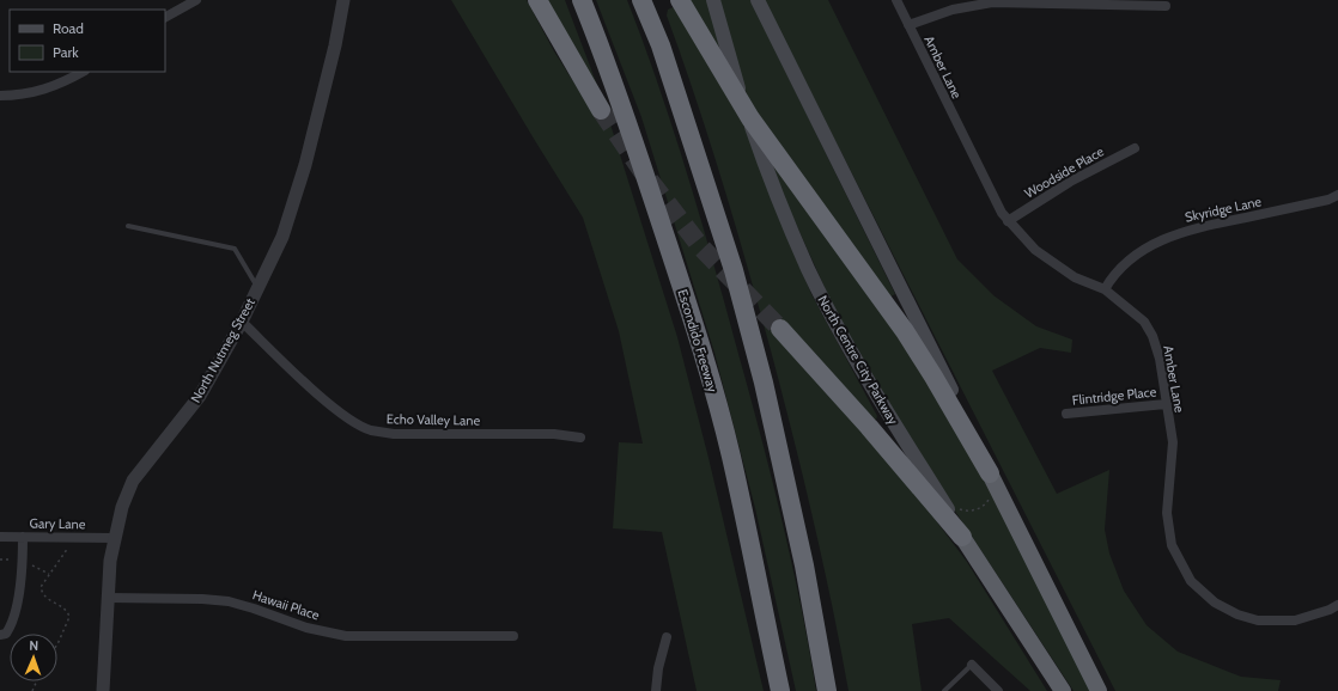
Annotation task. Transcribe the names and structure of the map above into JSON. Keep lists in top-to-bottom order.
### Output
{
  "streets": {
    "highway": ["Escondido Freeway", "North Centre City Parkway"],
    "street": [
      "Amber Lane",
      "Woodside Place",
      "Skyridge Lane",
      "North Nutmeg Street",
      "Flintridge Place",
      "Echo Valley Lane",
      "Gary Lane",
      "Hawaii Place"
    ]
  },
  "crossings": [
    ["Amber Lane", "Woodside Place"],
    ["Amber Lane", "Skyridge Lane"],
    ["Amber Lane", "Flintridge Place"],
    ["North Nutmeg Street", "Echo Valley Lane"],
    ["North Nutmeg Street", "Gary Lane"],
    ["North Nutmeg Street", "Hawaii Place"]
  ],
  "legend": ["Road", "Park"],
  "north": "top"
}
